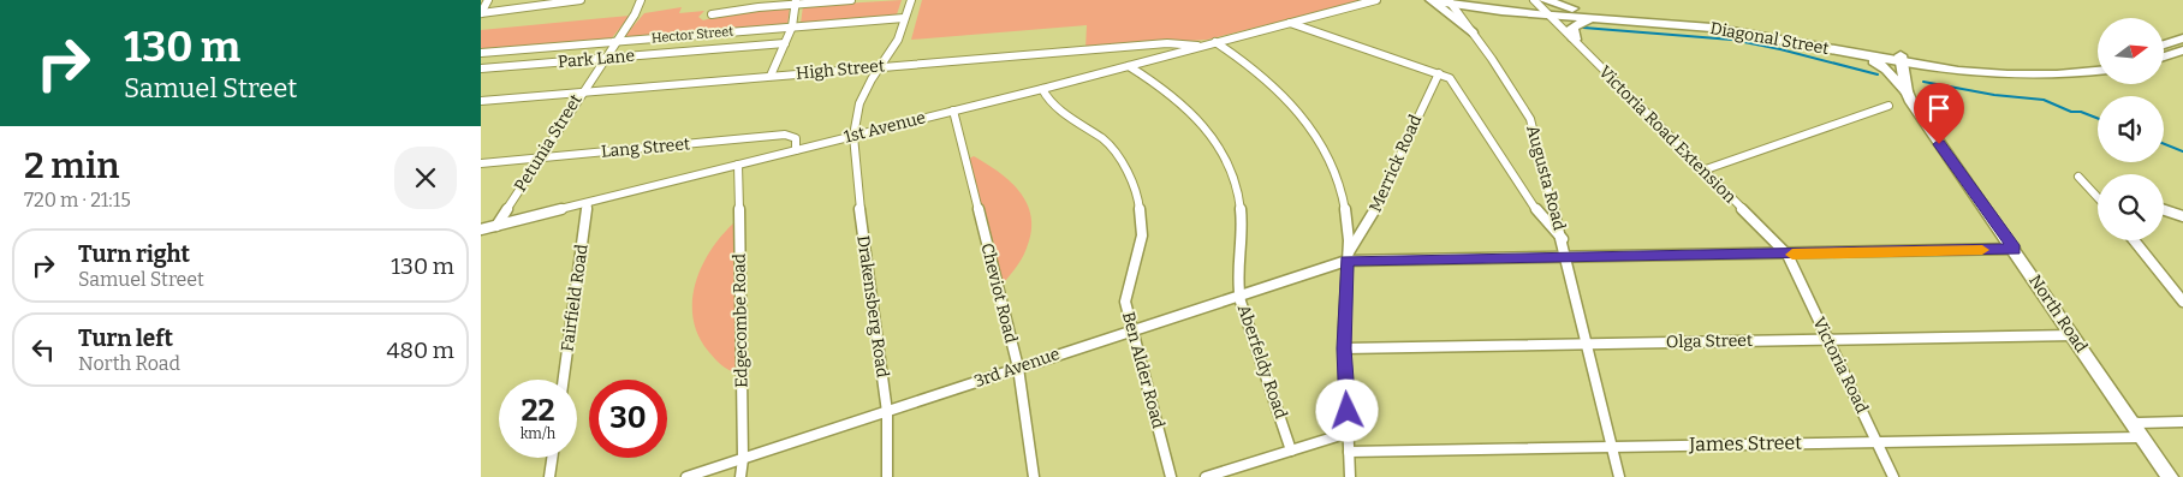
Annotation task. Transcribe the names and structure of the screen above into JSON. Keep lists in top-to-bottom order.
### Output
{
  "streets": {
    "main road": ["Diagonal Street"],
    "street": [
      "Hector Street",
      "Park Lane",
      "High Street",
      "1st Avenue",
      "Victoria Road Extension",
      "Petunia Street",
      "Lang Street",
      "Merrick Road",
      "Augusta Road",
      "Cheviot Road",
      "Fairfield Road",
      "Drakensberg Road",
      "North Road",
      "Edgecombe Road",
      "Olga Street",
      "Aberfeldy Road",
      "Victoria Road",
      "3rd Avenue",
      "Ben Alder Road",
      "James Street"
    ]
  },
  "crossings": [
    ["Hector Street", "Petunia Street"],
    ["Hector Street", "Drakensberg Road"],
    ["Diagonal Street", "Victoria Road Extension"],
    ["Diagonal Street", "Augusta Road"],
    ["Diagonal Street", "North Road"],
    ["Park Lane", "Petunia Street"],
    ["High Street", "1st Avenue"],
    ["High Street", "Petunia Street"],
    ["High Street", "Drakensberg Road"],
    ["1st Avenue", "Petunia Street"],
    ["1st Avenue", "Lang Street"],
    ["1st Avenue", "Cheviot Road"],
    ["1st Avenue", "Fairfield Road"],
    ["1st Avenue", "Drakensberg Road"],
    ["1st Avenue", "Edgecombe Road"],
    ["1st Avenue", "Aberfeldy Road"],
    ["1st Avenue", "Ben Alder Road"],
    ["Victoria Road Extension", "Victoria Road"],
    ["Victoria Road Extension", "3rd Avenue"],
    ["Petunia Street", "Lang Street"],
    ["Merrick Road", "3rd Avenue"],
    ["Augusta Road", "Olga Street"],
    ["Augusta Road", "3rd Avenue"],
    ["Augusta Road", "James Street"],
    ["Cheviot Road", "3rd Avenue"],
    ["Drakensberg Road", "3rd Avenue"],
    ["North Road", "Olga Street"],
    ["North Road", "3rd Avenue"],
    ["North Road", "James Street"],
    ["Edgecombe Road", "3rd Avenue"],
    ["Olga Street", "Victoria Road"],
    ["Aberfeldy Road", "3rd Avenue"],
    ["Victoria Road", "3rd Avenue"],
    ["Victoria Road", "James Street"],
    ["3rd Avenue", "Ben Alder Road"]
  ],
  "north": "right",
  "page": {
    "turn": ["130 m", "Samuel Street"],
    "heading": ["2 min", "720 m · 21:15"],
    "list": [
      {
        "name": "Turn right",
        "note": "Samuel Street",
        "value": "130 m"
      },
      {
        "name": "Turn left",
        "note": "North Road",
        "value": "480 m"
      }
    ],
    "speed": "22 km/h",
    "limit": "30"
  }
}
